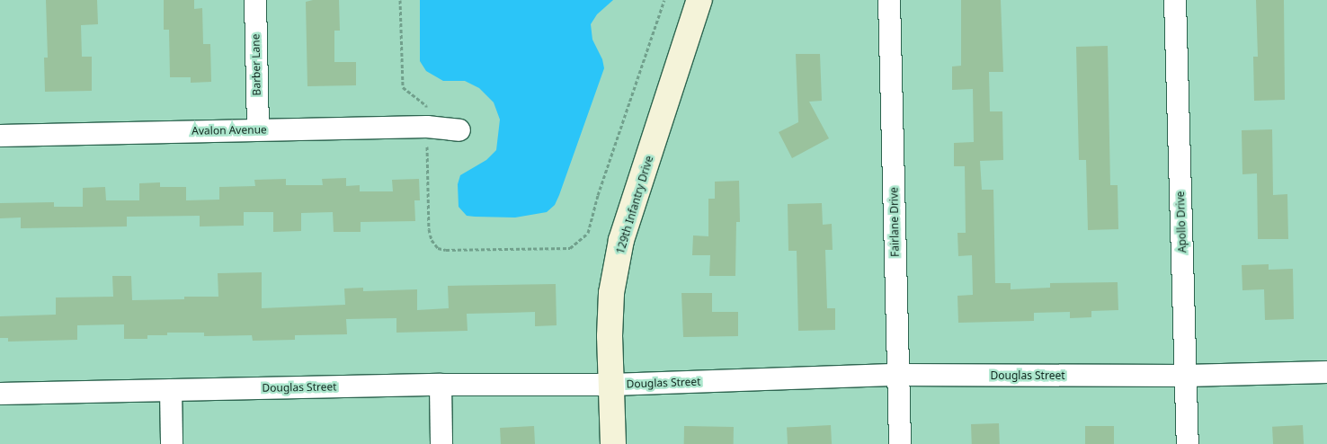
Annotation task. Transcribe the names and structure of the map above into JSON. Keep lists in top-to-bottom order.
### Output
{
  "streets": {
    "street": [
      "Barber Lane",
      "Avalon Avenue",
      "129th Infantry Drive",
      "Fairlane Drive",
      "Apollo Drive",
      "Douglas Street"
    ]
  },
  "crossings": [
    ["Barber Lane", "Avalon Avenue"],
    ["129th Infantry Drive", "Douglas Street"],
    ["Fairlane Drive", "Douglas Street"],
    ["Apollo Drive", "Douglas Street"]
  ]
}
